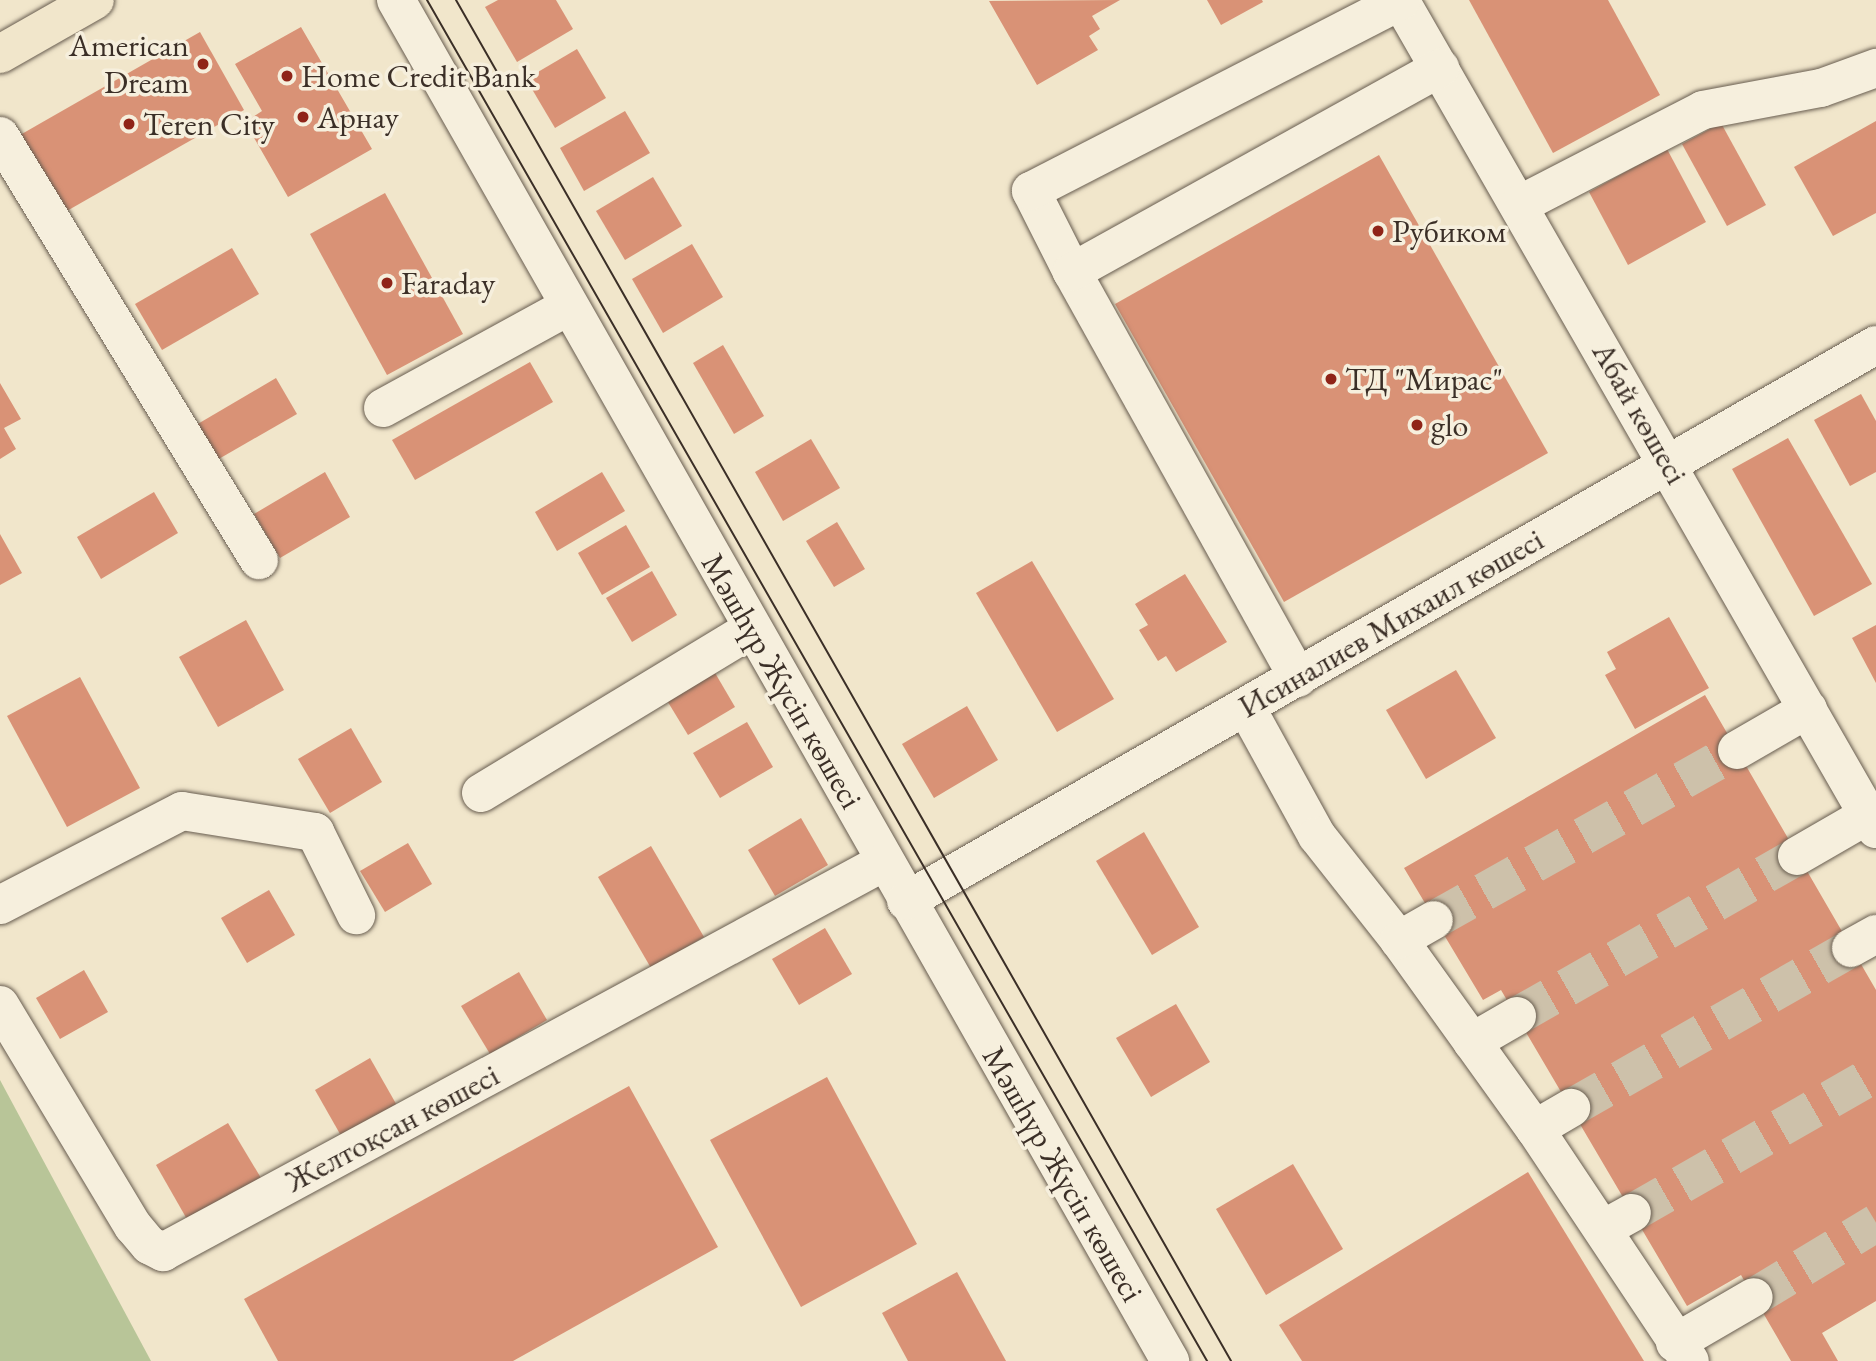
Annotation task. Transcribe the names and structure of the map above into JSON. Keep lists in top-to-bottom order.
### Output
{
  "streets": {
    "street": [
      "Абай көшесі",
      "Исиналиев Михаил көшесі",
      "Мәшһүр Жүсіп көшесі",
      "Желтоқсан көшесі"
    ]
  },
  "crossings": [
    ["Абай көшесі", "Исиналиев Михаил көшесі"],
    ["Исиналиев Михаил көшесі", "Мәшһүр Жүсіп көшесі"],
    ["Мәшһүр Жүсіп көшесі", "Желтоқсан көшесі"]
  ],
  "places": [
    "American Dream",
    "Home Credit Bank",
    "Арнау",
    "Teren City",
    "Рубиком",
    "Faraday",
    "ТД \"Мирас\"",
    "glo"
  ]
}
